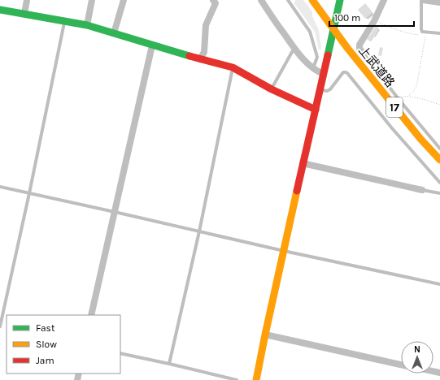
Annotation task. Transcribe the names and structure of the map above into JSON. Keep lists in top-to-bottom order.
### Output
{
  "streets": {
    "main road": ["上武道路", "17"]
  },
  "legend": ["Fast", "Slow", "Jam"],
  "scale_bar": "100 m",
  "north": "top"
}
